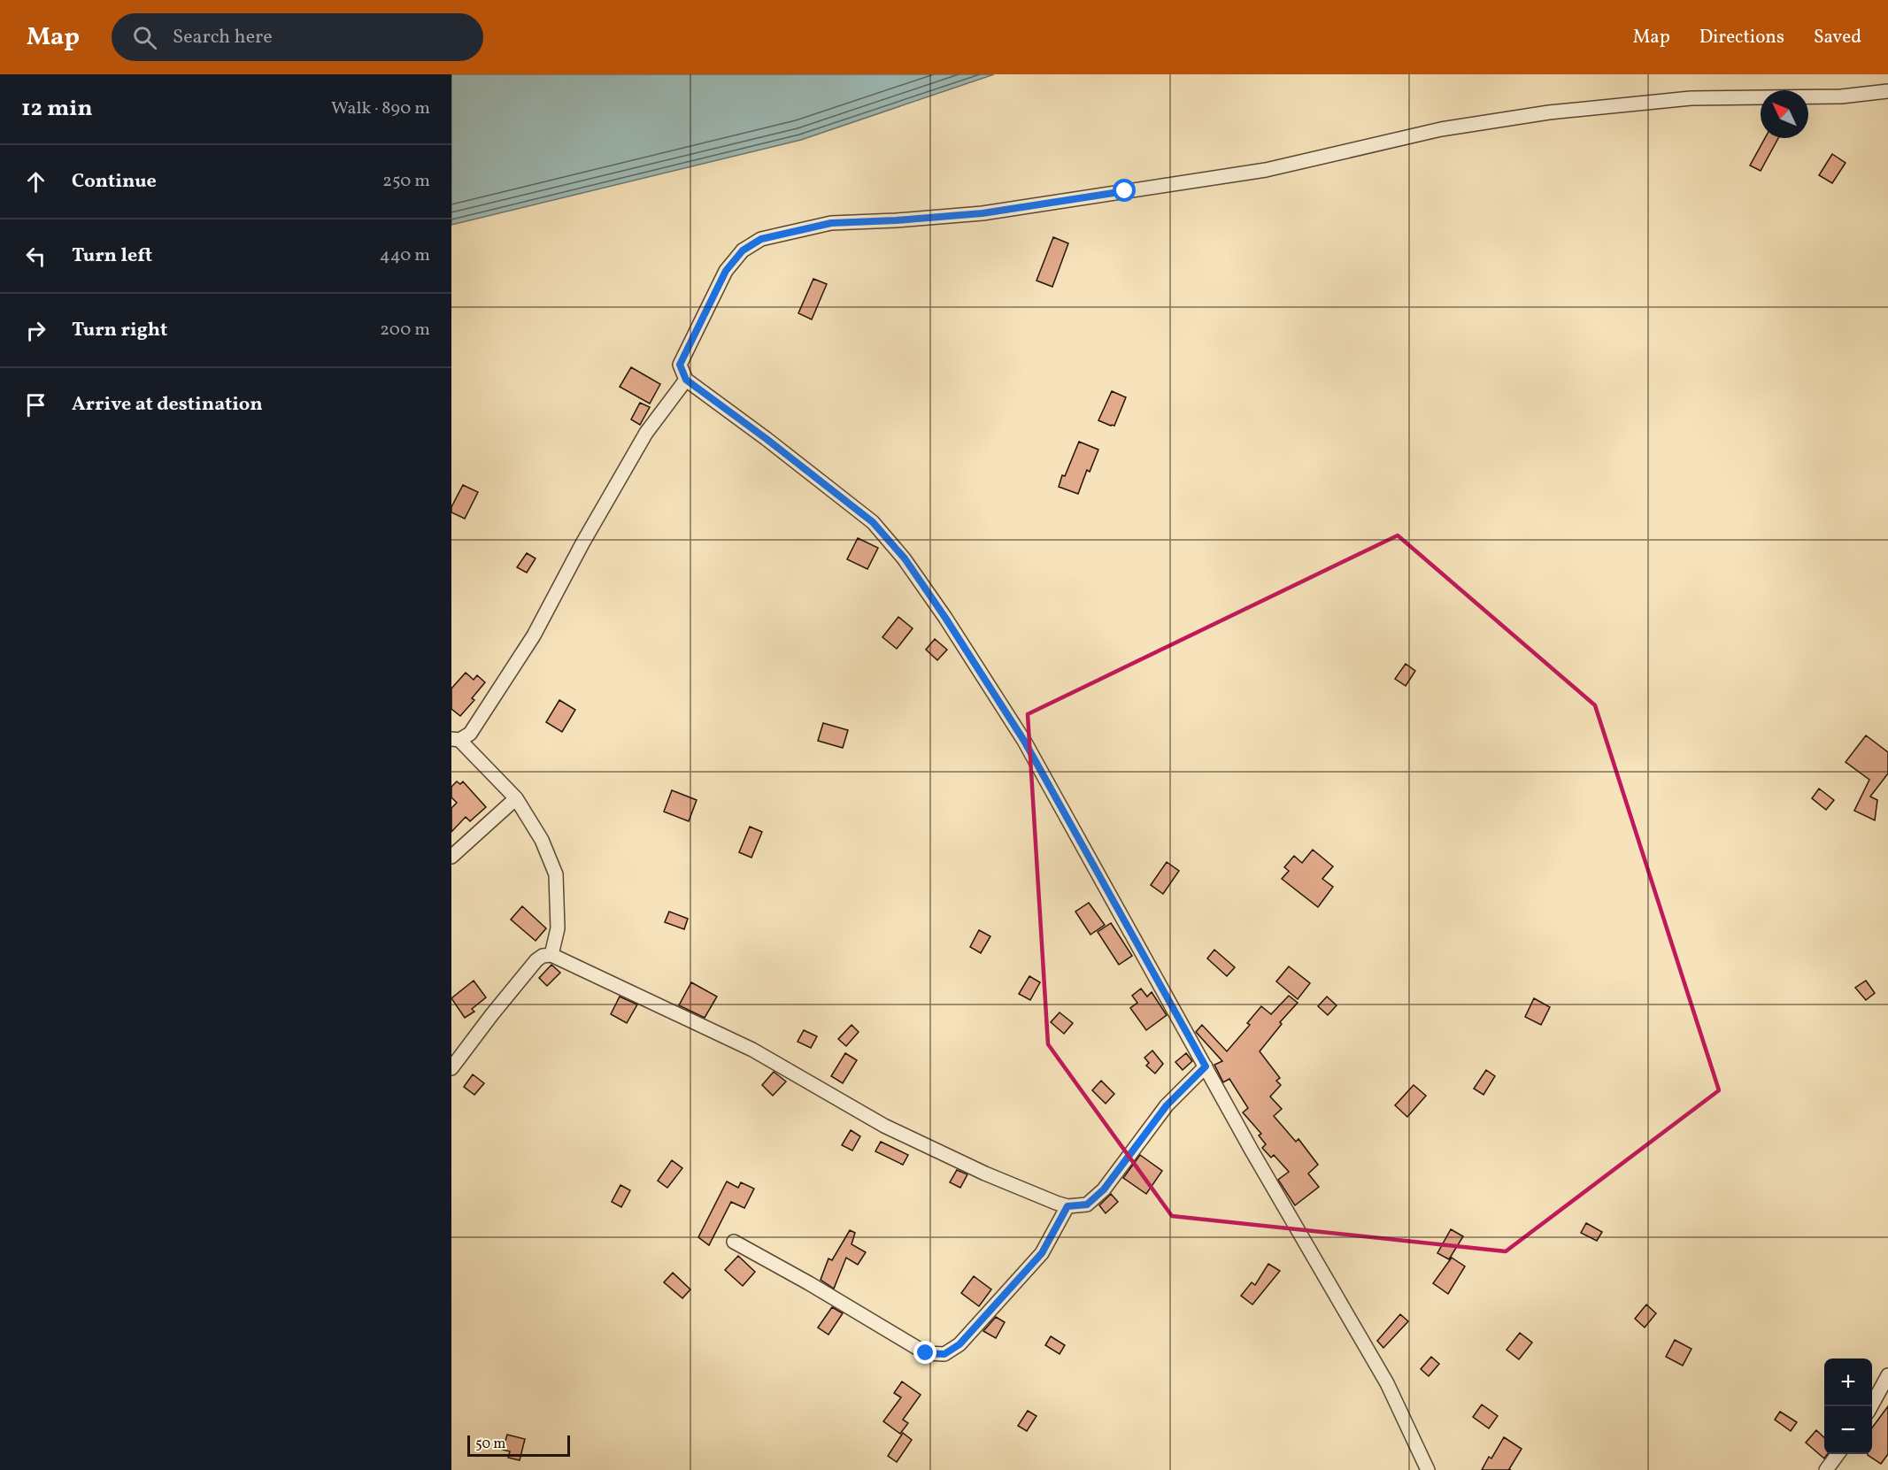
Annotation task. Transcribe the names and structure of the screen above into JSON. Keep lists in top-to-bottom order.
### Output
{
  "scale_bar": "50 m",
  "north": "top left",
  "page": {
    "header": "Map",
    "search": "Search here",
    "nav": ["Map", "Directions", "Saved"],
    "heading": ["12 min", "Walk · 890 m"],
    "list": [
      ["Continue", "250 m"],
      ["Turn left", "440 m"],
      ["Turn right", "200 m"],
      "Arrive at destination"
    ],
    "map_buttons": ["+", "−"],
    "scale": "50 m"
  }
}
